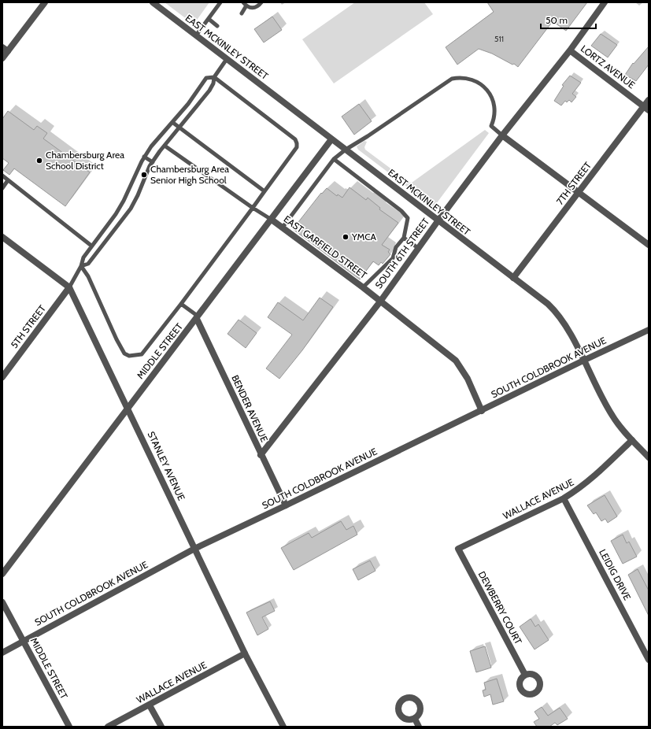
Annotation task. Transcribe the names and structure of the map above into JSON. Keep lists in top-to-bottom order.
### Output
{
  "streets": {
    "street": [
      "EAST MCKINLEY STREET",
      "LORTZ AVENUE",
      "7TH STREET",
      "EAST GARFIELD STREET",
      "SOUTH 6TH STREET",
      "5TH STREET",
      "MIDDLE STREET",
      "SOUTH COLDBROOK AVENUE",
      "BENDER AVENUE",
      "STANLEY AVENUE",
      "WALLACE AVENUE",
      "LEIDIG DRIVE",
      "DEWBERRY COURT"
    ]
  },
  "crossings": [
    ["EAST MCKINLEY STREET", "7TH STREET"],
    ["EAST MCKINLEY STREET", "SOUTH 6TH STREET"],
    ["EAST MCKINLEY STREET", "MIDDLE STREET"],
    ["EAST MCKINLEY STREET", "SOUTH COLDBROOK AVENUE"],
    ["EAST MCKINLEY STREET", "WALLACE AVENUE"],
    ["LORTZ AVENUE", "7TH STREET"],
    ["LORTZ AVENUE", "SOUTH 6TH STREET"],
    ["EAST GARFIELD STREET", "SOUTH 6TH STREET"],
    ["EAST GARFIELD STREET", "MIDDLE STREET"],
    ["EAST GARFIELD STREET", "SOUTH COLDBROOK AVENUE"],
    ["SOUTH 6TH STREET", "BENDER AVENUE"],
    ["5TH STREET", "STANLEY AVENUE"],
    ["MIDDLE STREET", "SOUTH COLDBROOK AVENUE"],
    ["MIDDLE STREET", "BENDER AVENUE"],
    ["MIDDLE STREET", "STANLEY AVENUE"],
    ["SOUTH COLDBROOK AVENUE", "BENDER AVENUE"],
    ["SOUTH COLDBROOK AVENUE", "STANLEY AVENUE"],
    ["STANLEY AVENUE", "WALLACE AVENUE"],
    ["WALLACE AVENUE", "LEIDIG DRIVE"],
    ["WALLACE AVENUE", "DEWBERRY COURT"]
  ],
  "places": ["Chambersburg Area School District", "Chambersburg Area Senior High School", "YMCA"],
  "house_numbers": ["511"],
  "scale_bar": "50 m"
}
